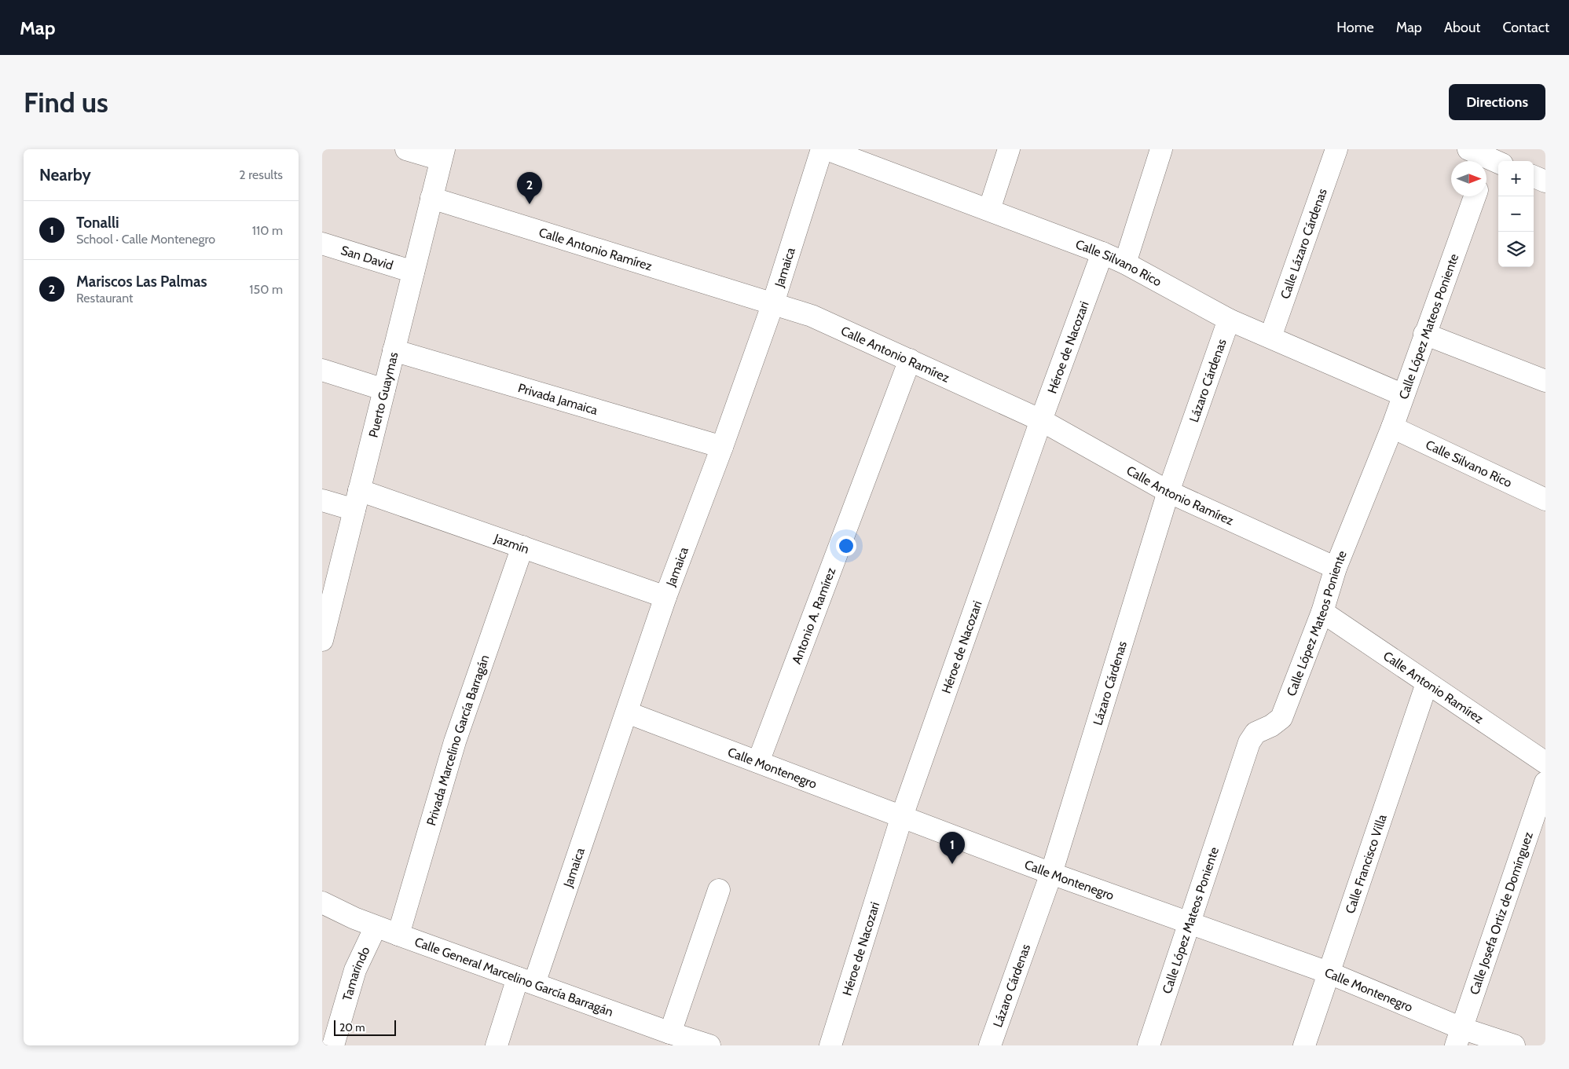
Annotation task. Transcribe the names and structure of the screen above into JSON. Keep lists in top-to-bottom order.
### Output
{
  "streets": {
    "street": [
      "Calle Lázaro Cárdenas",
      "Calle Antonio Ramírez",
      "San David",
      "Calle Silvano Rico",
      "Jamaica",
      "Calle López Mateos Poniente",
      "Héroe de Nacozari",
      "Lázaro Cárdenas",
      "Puerto Guaymas",
      "Privada Jamaica",
      "Jazmín",
      "Antonio A. Ramírez",
      "Privada Marcelino García Barragán",
      "Calle Montenegro",
      "Calle Francisco Villa",
      "Calle Josefa Ortiz de Domínguez",
      "Tamarindo",
      "Calle General Marcelino García Barragán"
    ]
  },
  "crossings": [
    ["Calle Lázaro Cárdenas", "Calle Silvano Rico"],
    ["Calle Antonio Ramírez", "Jamaica"],
    ["Calle Antonio Ramírez", "Calle López Mateos Poniente"],
    ["Calle Antonio Ramírez", "Héroe de Nacozari"],
    ["Calle Antonio Ramírez", "Lázaro Cárdenas"],
    ["Calle Antonio Ramírez", "Puerto Guaymas"],
    ["Calle Antonio Ramírez", "Antonio A. Ramírez"],
    ["Calle Antonio Ramírez", "Calle Francisco Villa"],
    ["San David", "Puerto Guaymas"],
    ["Calle Silvano Rico", "Calle López Mateos Poniente"],
    ["Calle Silvano Rico", "Héroe de Nacozari"],
    ["Calle Silvano Rico", "Lázaro Cárdenas"],
    ["Jamaica", "Privada Jamaica"],
    ["Jamaica", "Jazmín"],
    ["Jamaica", "Calle Montenegro"],
    ["Jamaica", "Calle General Marcelino García Barragán"],
    ["Calle López Mateos Poniente", "Calle Montenegro"],
    ["Héroe de Nacozari", "Calle Montenegro"],
    ["Lázaro Cárdenas", "Calle Montenegro"],
    ["Puerto Guaymas", "Privada Jamaica"],
    ["Puerto Guaymas", "Jazmín"],
    ["Jazmín", "Privada Marcelino García Barragán"],
    ["Antonio A. Ramírez", "Calle Montenegro"],
    ["Privada Marcelino García Barragán", "Calle General Marcelino García Barragán"],
    ["Calle Montenegro", "Calle Francisco Villa"],
    ["Calle Montenegro", "Calle Josefa Ortiz de Domínguez"],
    ["Tamarindo", "Calle General Marcelino García Barragán"]
  ],
  "scale_bar": "20 m",
  "north": "right",
  "page": {
    "header": "Map",
    "nav": [
      "Home",
      "Map",
      "About",
      "Contact"
    ],
    "buttons": "Directions",
    "title": "Find us",
    "heading": ["Nearby", "2 results"],
    "map_buttons": ["+", "−"],
    "pins": ["2", "1"],
    "list": [
      {
        "mark": "1",
        "name": "Tonalli",
        "note": "School · Calle Montenegro",
        "value": "110 m"
      },
      {
        "mark": "2",
        "name": "Mariscos Las Palmas",
        "note": "Restaurant",
        "value": "150 m"
      }
    ],
    "scale": "20 m"
  }
}
